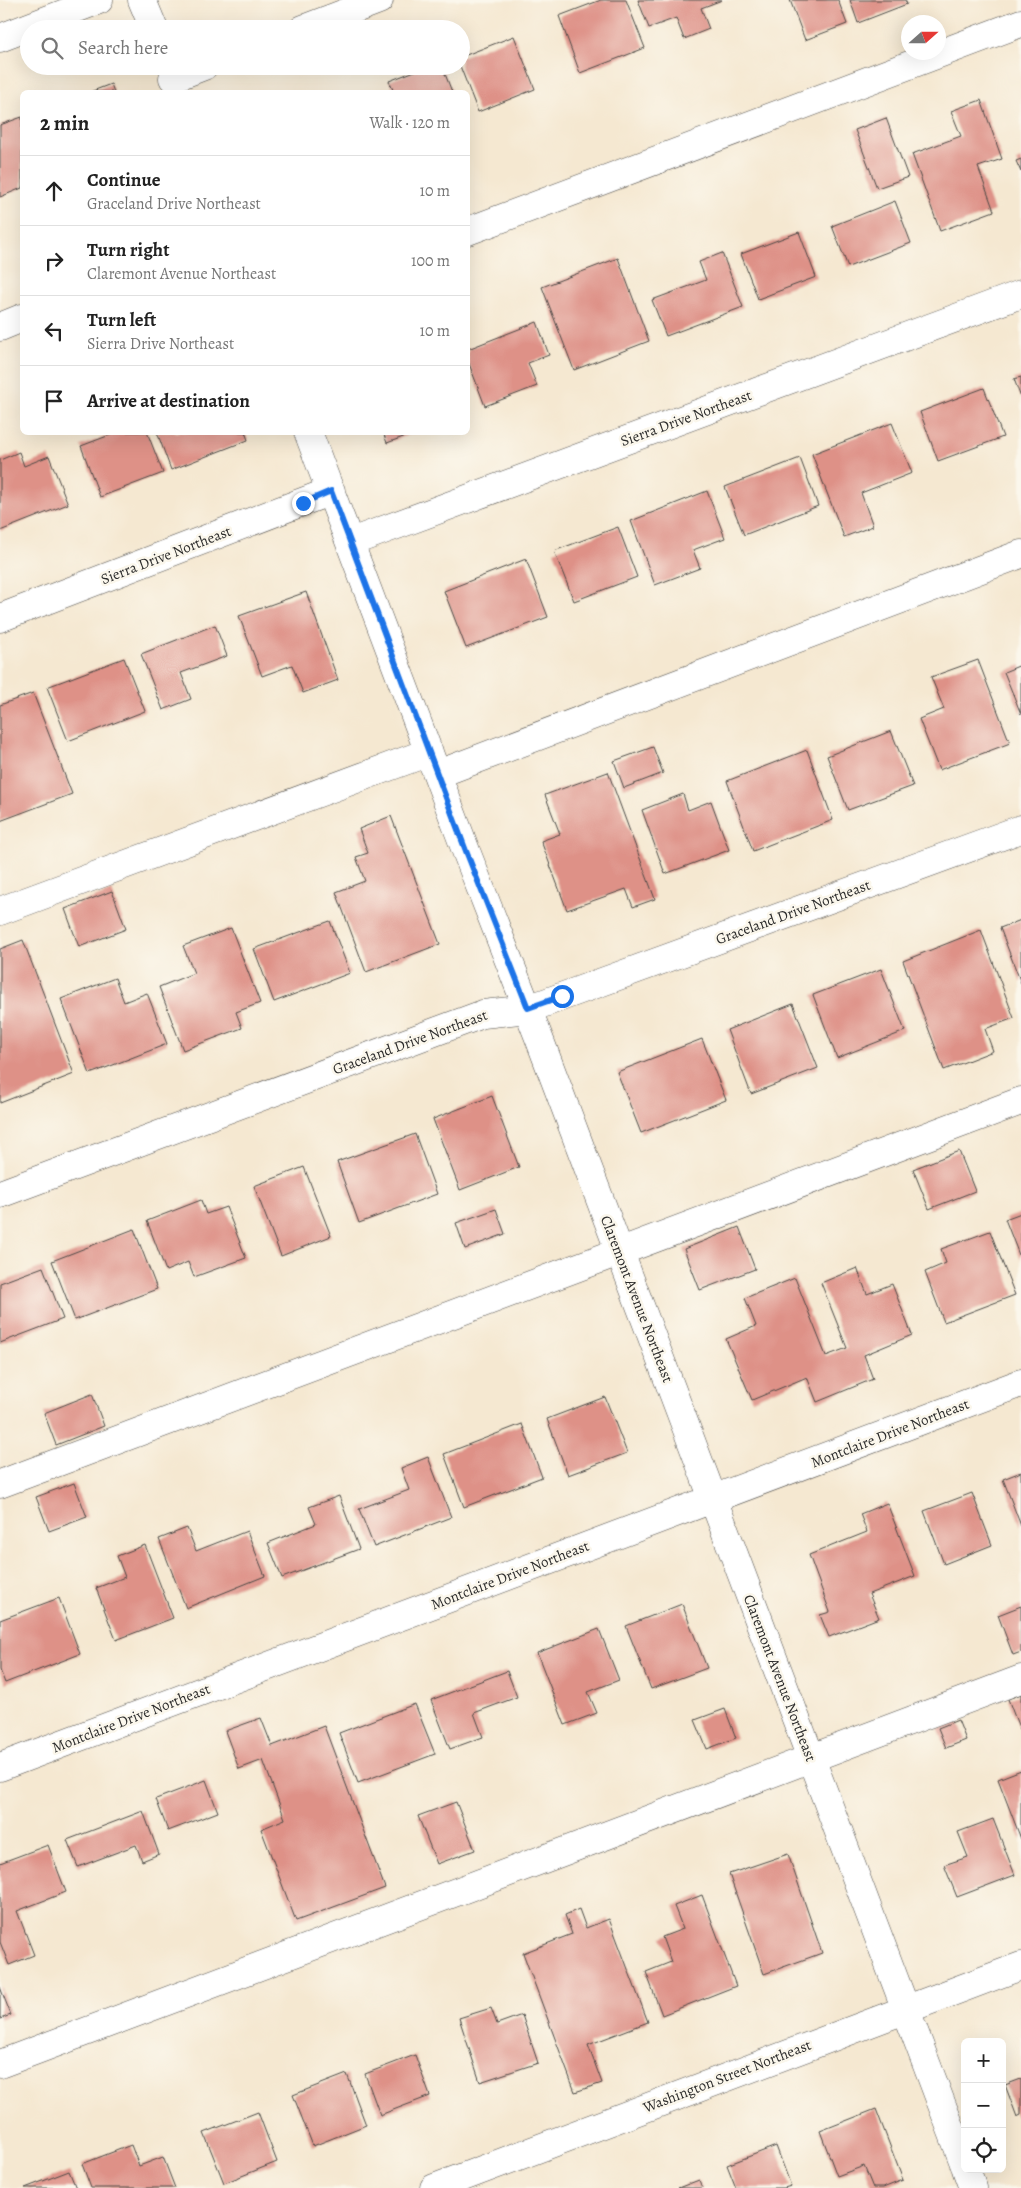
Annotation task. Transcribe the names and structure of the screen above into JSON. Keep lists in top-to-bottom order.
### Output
{
  "streets": {
    "street": [
      "Sierra Drive Northeast",
      "Graceland Drive Northeast",
      "Claremont Avenue Northeast",
      "Montclaire Drive Northeast",
      "Washington Street Northeast"
    ]
  },
  "crossings": [
    ["Sierra Drive Northeast", "Claremont Avenue Northeast"],
    ["Graceland Drive Northeast", "Claremont Avenue Northeast"],
    ["Claremont Avenue Northeast", "Montclaire Drive Northeast"],
    ["Claremont Avenue Northeast", "Washington Street Northeast"]
  ],
  "north": "right",
  "page": {
    "search": "Search here",
    "heading": ["2 min", "Walk · 120 m"],
    "list": [
      ["Continue", "Graceland Drive Northeast", "10 m"],
      ["Turn right", "Claremont Avenue Northeast", "100 m"],
      ["Turn left", "Sierra Drive Northeast", "10 m"],
      "Arrive at destination"
    ],
    "map_buttons": ["+", "−"]
  }
}
